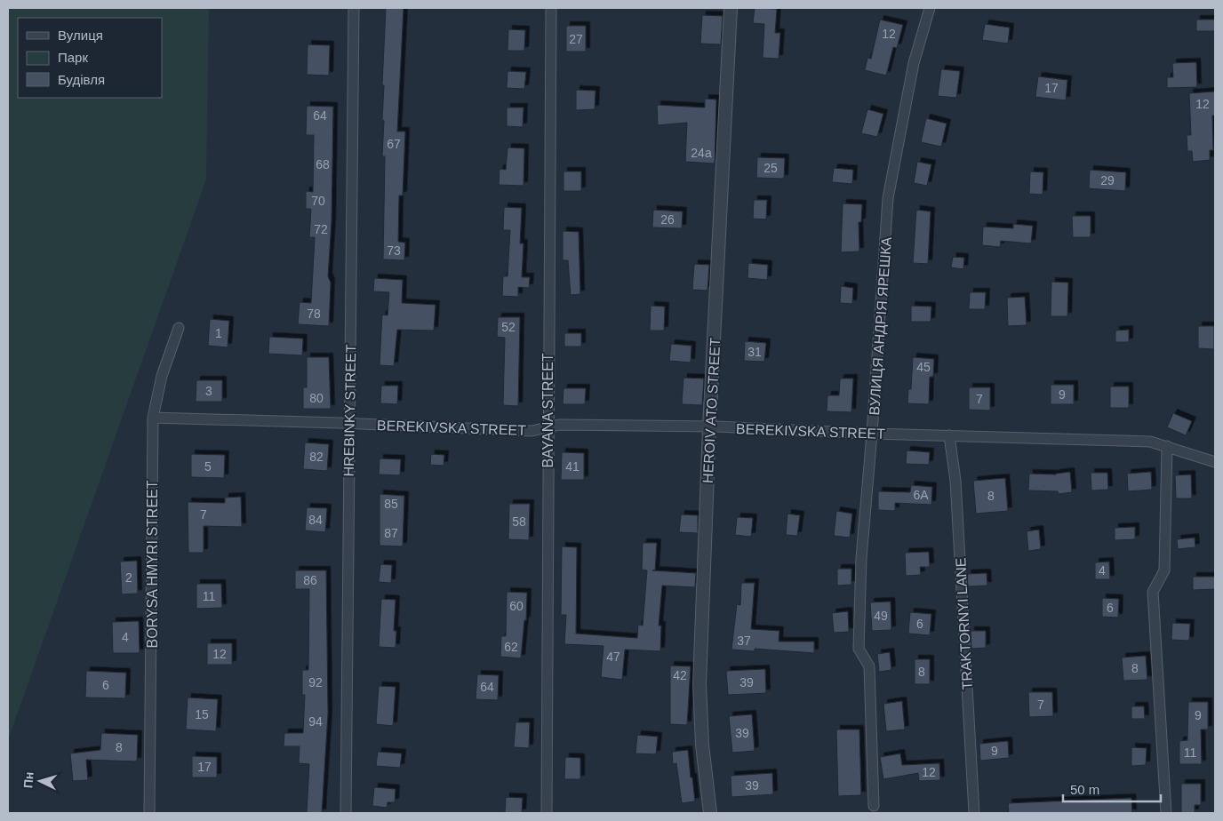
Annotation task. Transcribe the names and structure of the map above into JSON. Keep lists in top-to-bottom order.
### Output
{
  "streets": {
    "street": [
      "ВУЛИЦЯ АНДРІЯ ЯРЕШКА",
      "HREBINKY STREET",
      "BAYANA STREET",
      "HEROIV ATO STREET",
      "BEREKIVSKA STREET",
      "BORYSA HMYRI STREET",
      "TRAKTORNYI LANE"
    ]
  },
  "crossings": [
    ["ВУЛИЦЯ АНДРІЯ ЯРЕШКА", "BEREKIVSKA STREET"],
    ["HREBINKY STREET", "BEREKIVSKA STREET"],
    ["BAYANA STREET", "BEREKIVSKA STREET"],
    ["HEROIV ATO STREET", "BEREKIVSKA STREET"],
    ["BEREKIVSKA STREET", "BORYSA HMYRI STREET"],
    ["BEREKIVSKA STREET", "TRAKTORNYI LANE"]
  ],
  "house_numbers": [
    "12",
    "27",
    "17",
    "12",
    "64",
    "67",
    "24а",
    "68",
    "25",
    "29",
    "70",
    "26",
    "72",
    "73",
    "78",
    "52",
    "1",
    "31",
    "45",
    "3",
    "9",
    "80",
    "7",
    "82",
    "5",
    "41",
    "6A",
    "8",
    "85",
    "7",
    "84",
    "58",
    "87",
    "4",
    "2",
    "86",
    "11",
    "60",
    "6",
    "49",
    "6",
    "4",
    "37",
    "62",
    "12",
    "47",
    "8",
    "8",
    "42",
    "92",
    "39",
    "6",
    "64",
    "7",
    "15",
    "9",
    "94",
    "39",
    "8",
    "9",
    "11",
    "17",
    "12",
    "39"
  ],
  "legend": ["Вулиця", "Парк", "Будівля"],
  "scale_bar": "50 m",
  "north": "left"
}
